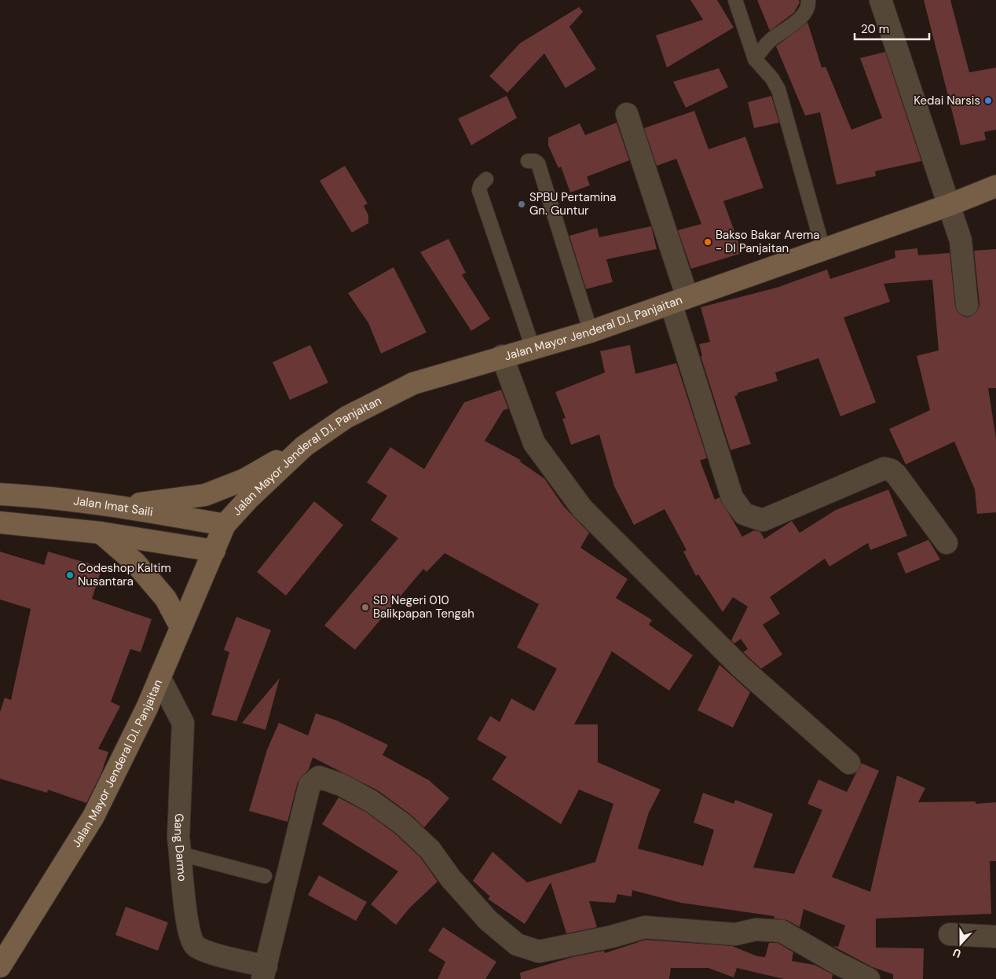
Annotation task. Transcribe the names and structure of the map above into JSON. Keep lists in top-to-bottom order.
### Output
{
  "streets": {
    "main road": ["Jalan Mayor Jenderal D.I. Panjaitan", "Jalan Imat Saili"],
    "street": ["Gang Darmo"]
  },
  "crossings": [
    ["Jalan Mayor Jenderal D.I. Panjaitan", "Jalan Imat Saili"],
    ["Jalan Mayor Jenderal D.I. Panjaitan", "Gang Darmo"]
  ],
  "places": [
    "Kedai Narsis",
    "SPBU Pertamina Gn. Guntur",
    "Bakso Bakar Arema - DI Panjaitan",
    "Codeshop Kaltim Nusantara",
    "SD Negeri 010 Balikpapan Tengah"
  ],
  "scale_bar": "20 m",
  "north": "bottom"
}
